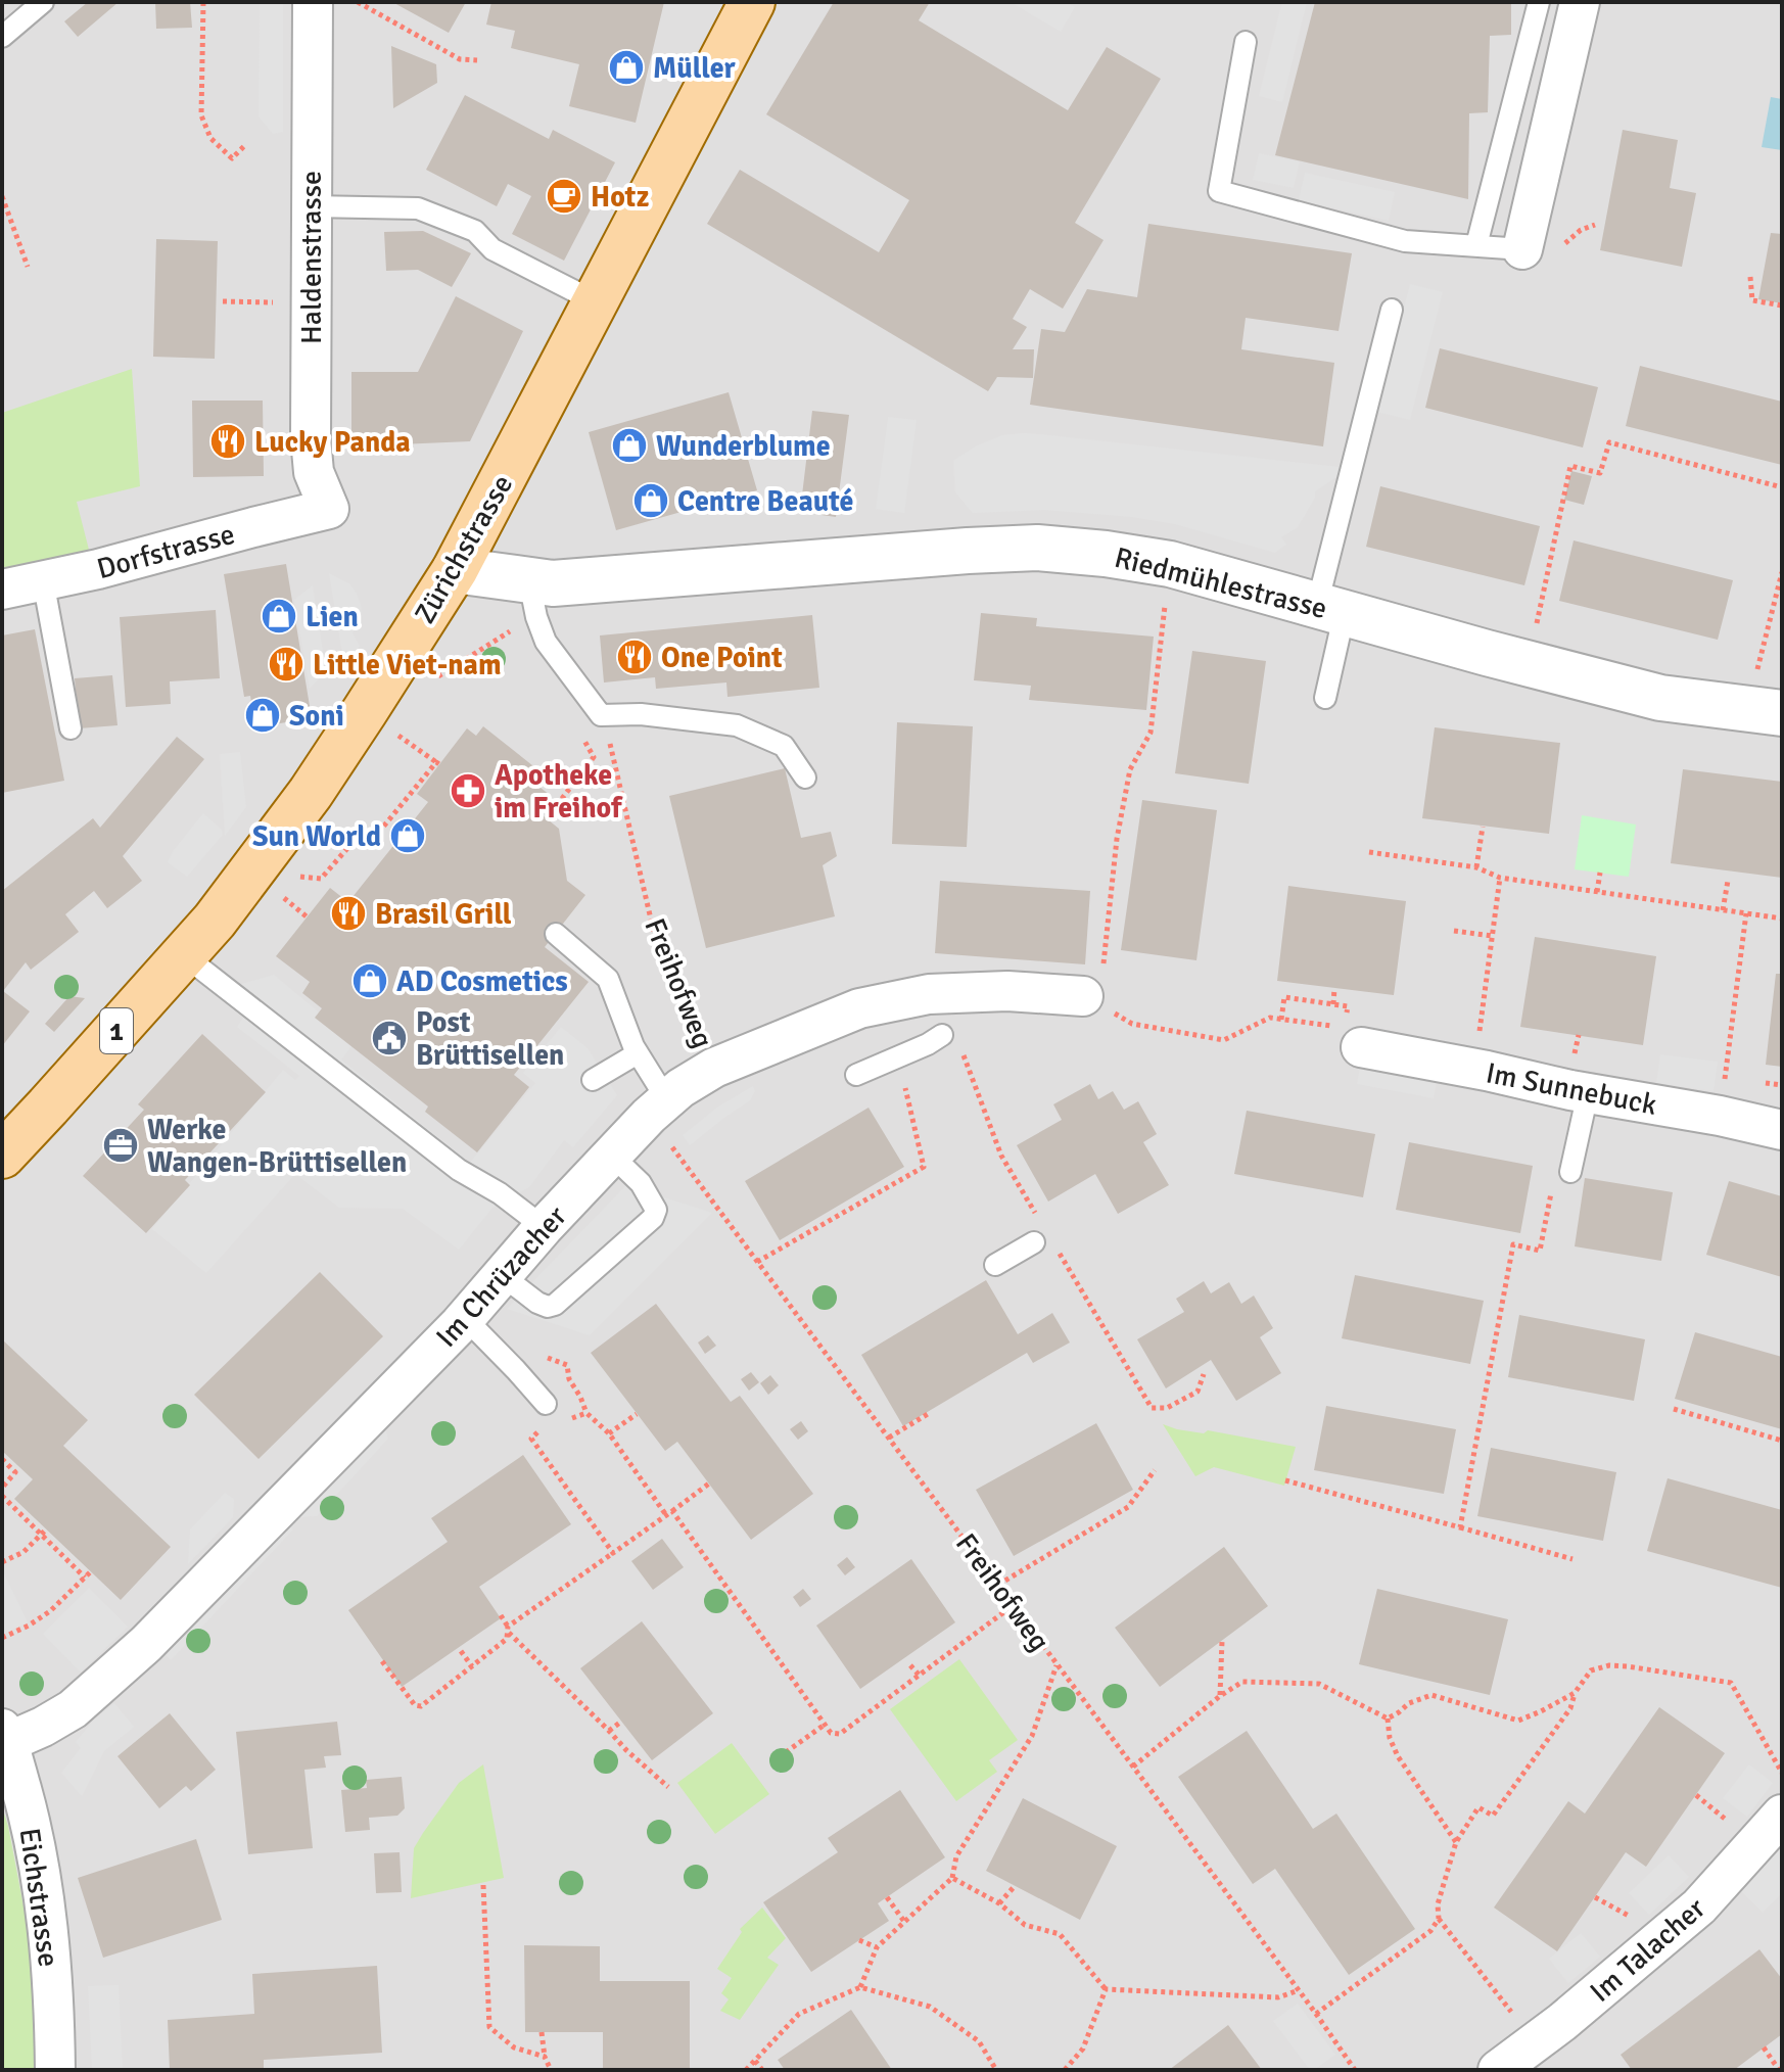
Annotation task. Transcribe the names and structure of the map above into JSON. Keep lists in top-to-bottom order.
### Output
{
  "streets": {
    "main road": ["Zürichstrasse", "1"],
    "street": [
      "Haldenstrasse",
      "Dorfstrasse",
      "Riedmühlestrasse",
      "Im Sunnebuck",
      "Im Chrüzacher",
      "Eichstrasse",
      "Im Talacher"
    ],
    "path": ["Freihofweg"]
  },
  "crossings": [
    ["Haldenstrasse", "Dorfstrasse"],
    ["Zürichstrasse", "Riedmühlestrasse"],
    ["Freihofweg", "Im Chrüzacher"],
    ["Im Chrüzacher", "Eichstrasse"]
  ],
  "places": {
    "shop": [
      "Müller",
      "Wunderblume",
      "Centre Beauté",
      "Lien",
      "Soni",
      "Sun World",
      "AD Cosmetics"
    ],
    "cafe": ["Hotz"],
    "restaurant": [
      "Lucky Panda",
      "One Point",
      "Little Viet-nam",
      "Brasil Grill"
    ],
    "pharmacy": ["Apotheke im Freihof"],
    "public building": ["Post Brüttisellen"],
    "office": ["Werke Wangen-Brüttisellen"]
  }
}
